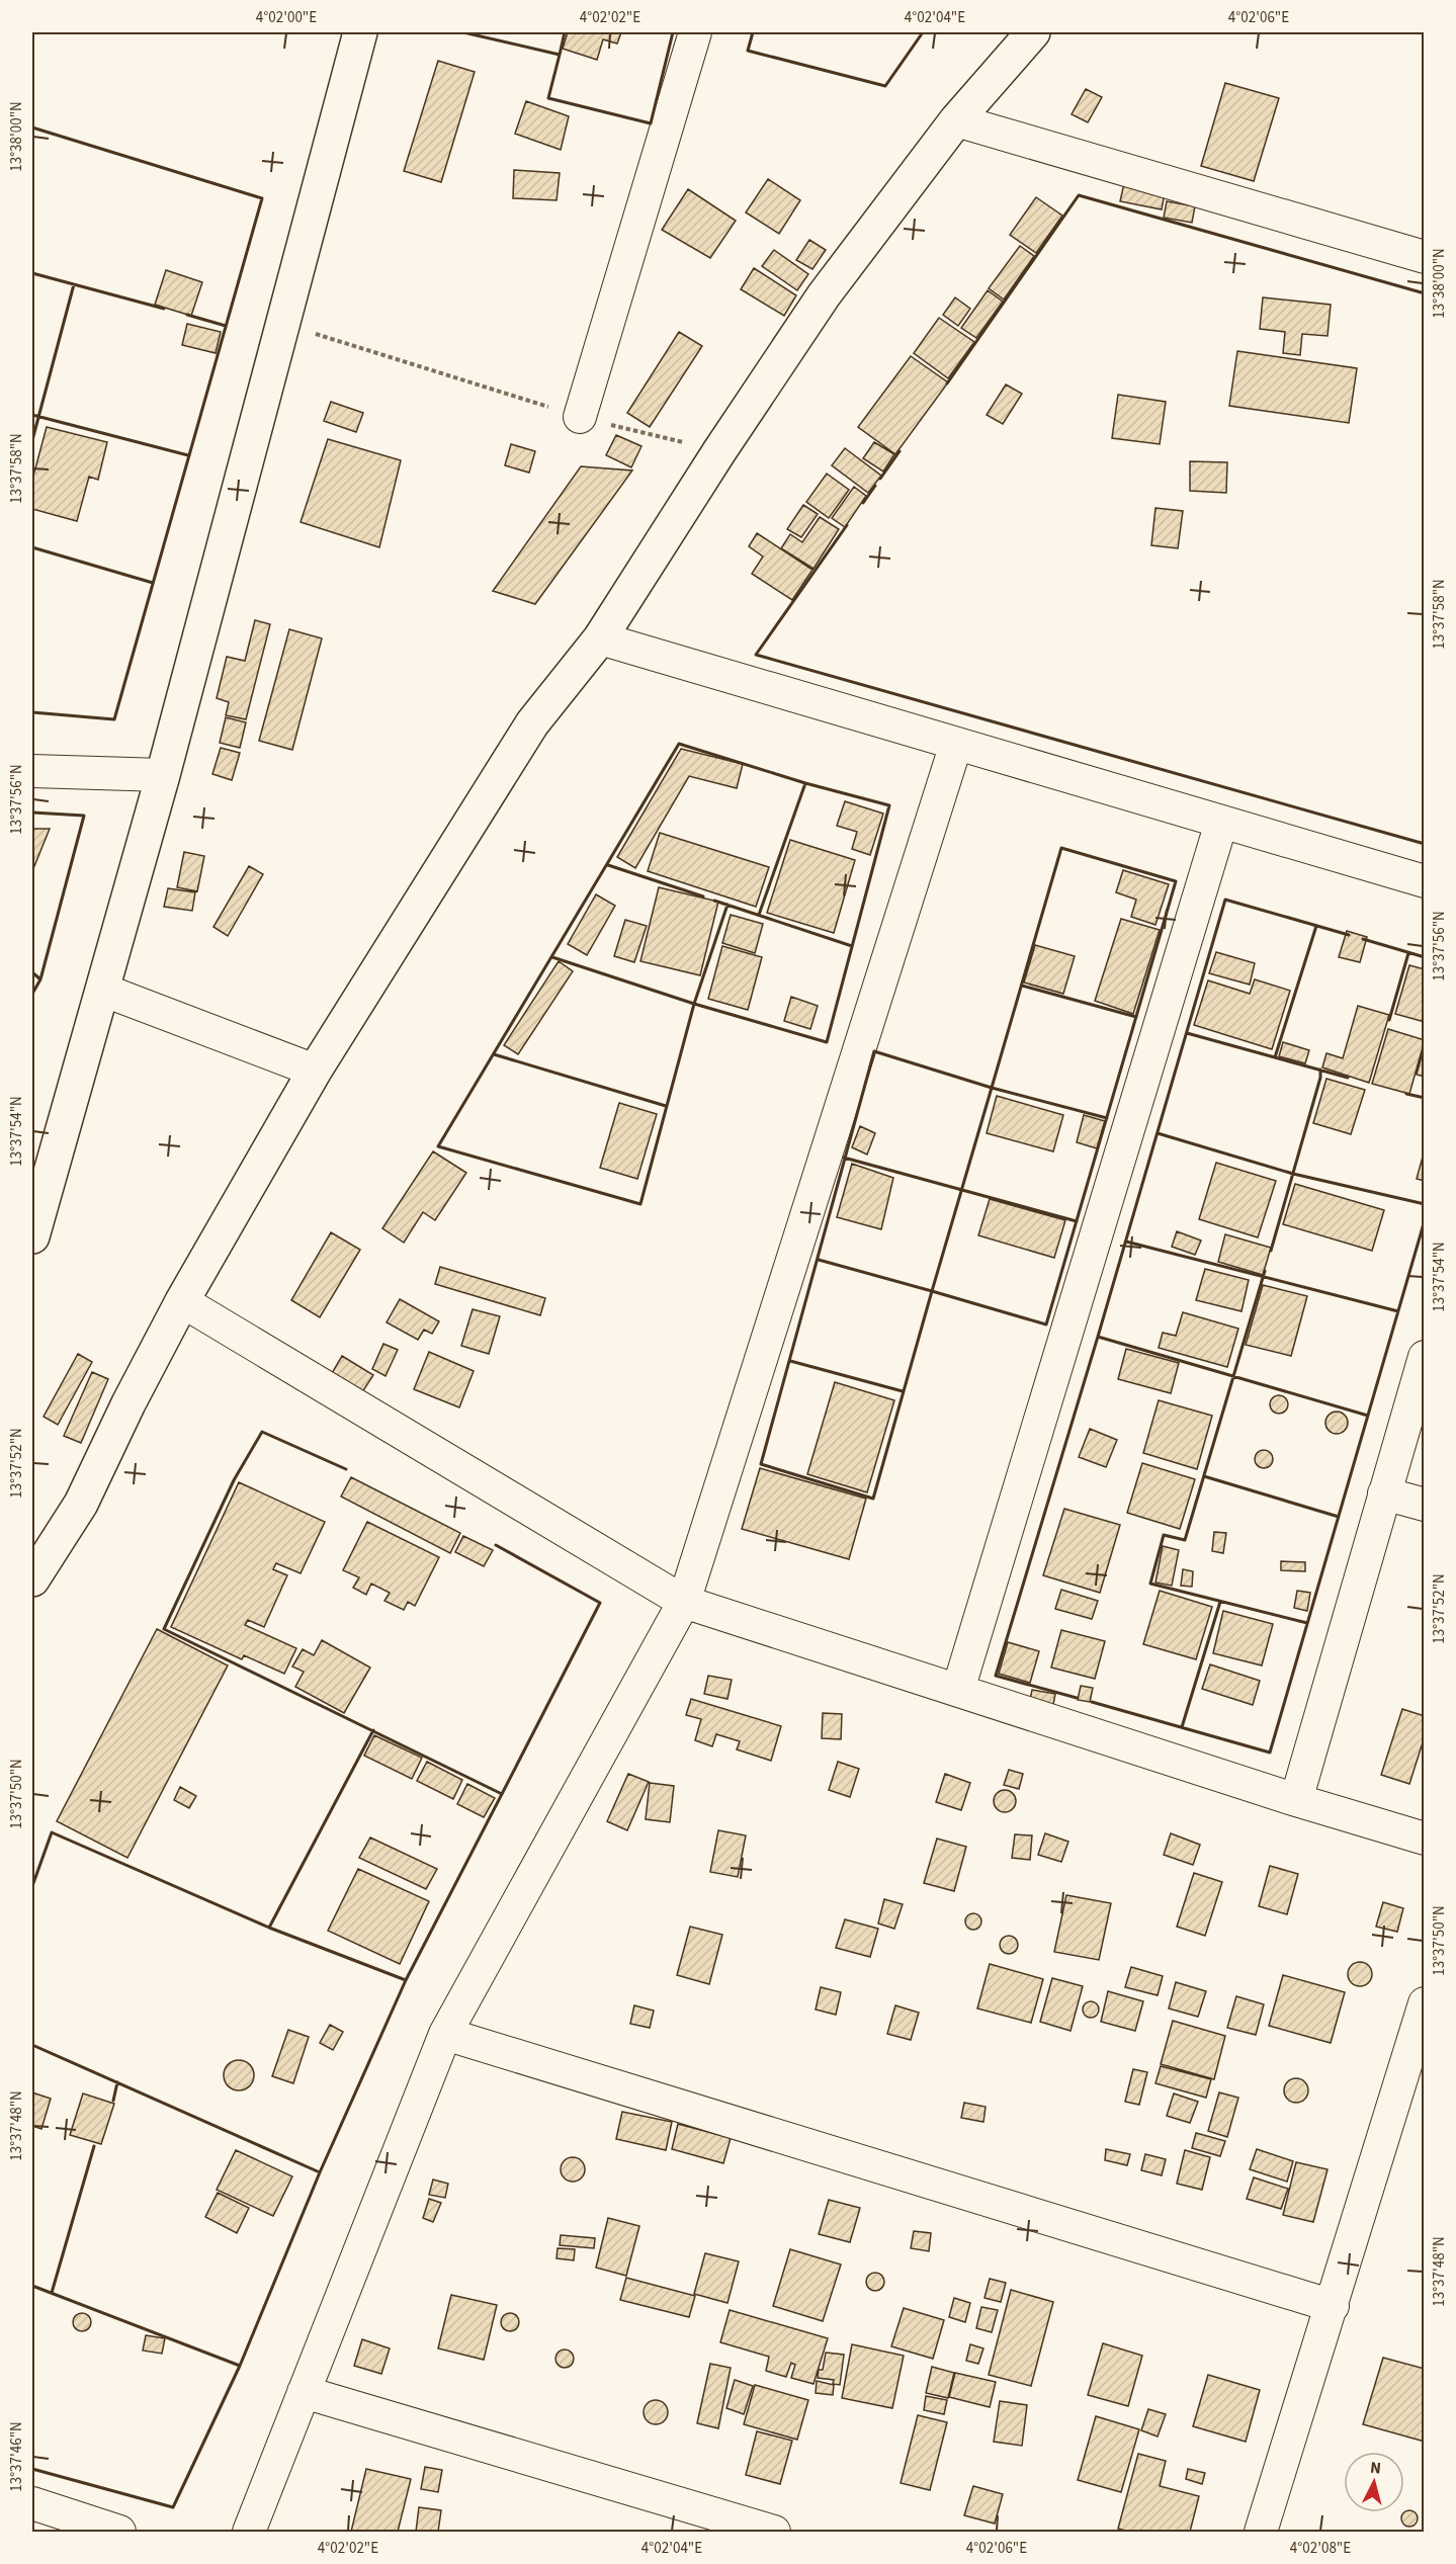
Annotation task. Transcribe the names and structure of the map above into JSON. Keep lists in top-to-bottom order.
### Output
{
  "north": "top",
  "coordinates": [
    "4°02'00\"E",
    "4°02'02\"E",
    "4°02'04\"E",
    "4°02'06\"E",
    "13°38'00\"N",
    "13°37'58\"N",
    "13°37'56\"N",
    "13°37'54\"N",
    "13°37'52\"N",
    "13°37'50\"N",
    "13°37'48\"N",
    "13°37'46\"N",
    "4°02'08\"E"
  ]
}
